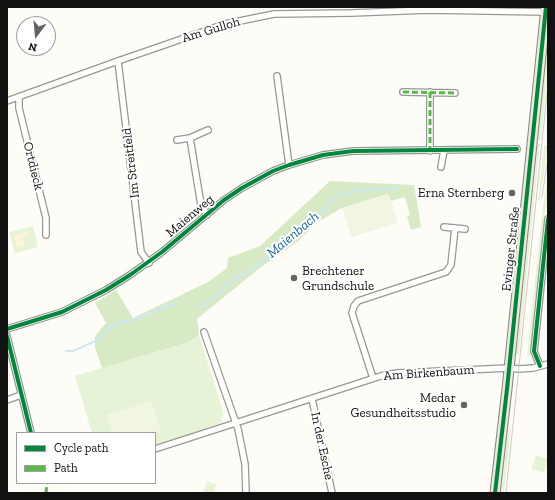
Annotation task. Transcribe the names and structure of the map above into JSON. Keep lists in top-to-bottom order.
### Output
{
  "streets": {
    "main road": ["Evinger Straße"],
    "street": [
      "Am Gulloh",
      "Im Streitfeld",
      "Ortdieck",
      "Maienweg",
      "Am Birkenbaum",
      "In der Esche"
    ]
  },
  "crossings": [
    ["Am Gulloh", "Im Streitfeld"],
    ["Am Gulloh", "Ortdieck"],
    ["Am Gulloh", "Evinger Straße"],
    ["Im Streitfeld", "Maienweg"],
    ["Evinger Straße", "Am Birkenbaum"],
    ["Am Birkenbaum", "In der Esche"]
  ],
  "water": ["Maienbach"],
  "places": ["Erna Sternberg", "Brechtener Grundschule", "Medar Gesundheitsstudio"],
  "legend": ["Cycle path", "Path"],
  "north": "bottom"
}
